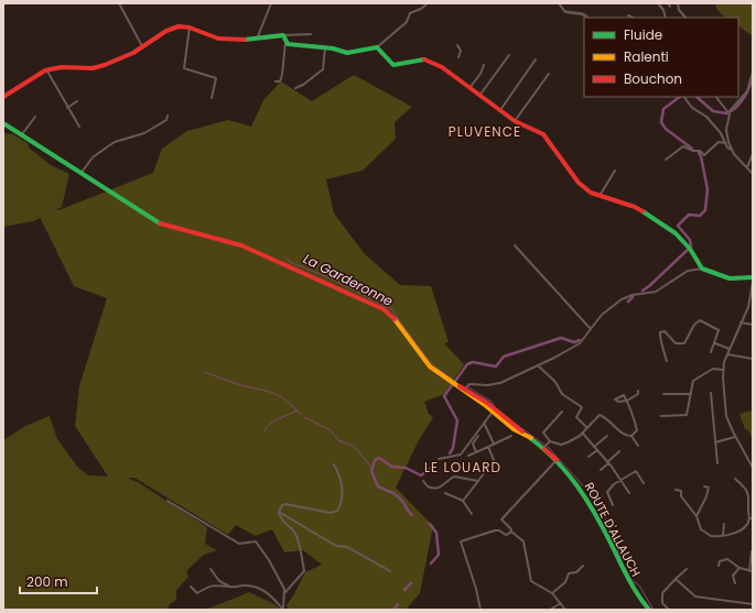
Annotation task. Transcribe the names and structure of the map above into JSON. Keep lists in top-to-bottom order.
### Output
{
  "streets": {
    "street": ["ROUTE D'ALLAUCH"]
  },
  "districts": ["PLUVENCE", "LE LOUARD"],
  "water": ["La Garderonne"],
  "legend": ["Fluide", "Ralenti", "Bouchon"],
  "scale_bar": "200 m"
}
